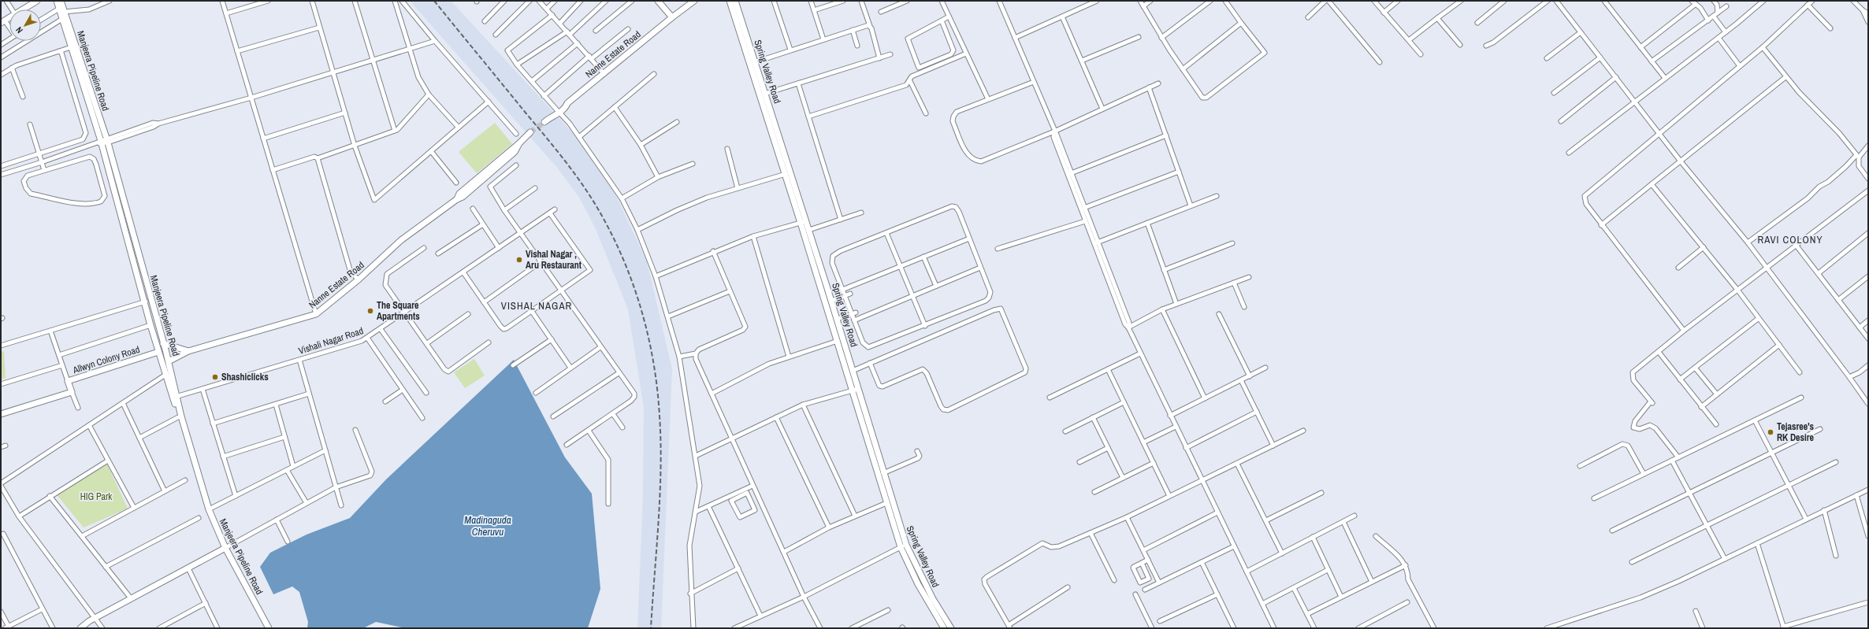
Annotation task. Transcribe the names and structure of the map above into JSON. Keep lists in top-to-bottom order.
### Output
{
  "streets": {
    "street": [
      "Nanne Estate Road",
      "Manjeera Pipeline Road",
      "Spring Valley Road",
      "Vishali Nagar Road",
      "Allwyn Colony Road"
    ]
  },
  "crossings": [
    ["Nanne Estate Road", "Manjeera Pipeline Road"],
    ["Manjeera Pipeline Road", "Vishali Nagar Road"],
    ["Manjeera Pipeline Road", "Allwyn Colony Road"]
  ],
  "districts": ["RAVI COLONY", "VISHAL NAGAR"],
  "water": ["Madinaguda Cheruvu"],
  "parks": ["HIG Park"],
  "places": [
    "Vishal Nagar , Aru Restaurant",
    "The Square Apartments",
    "Shashiclicks",
    "Tejasree's RK Desire"
  ],
  "north": "bottom left"
}
